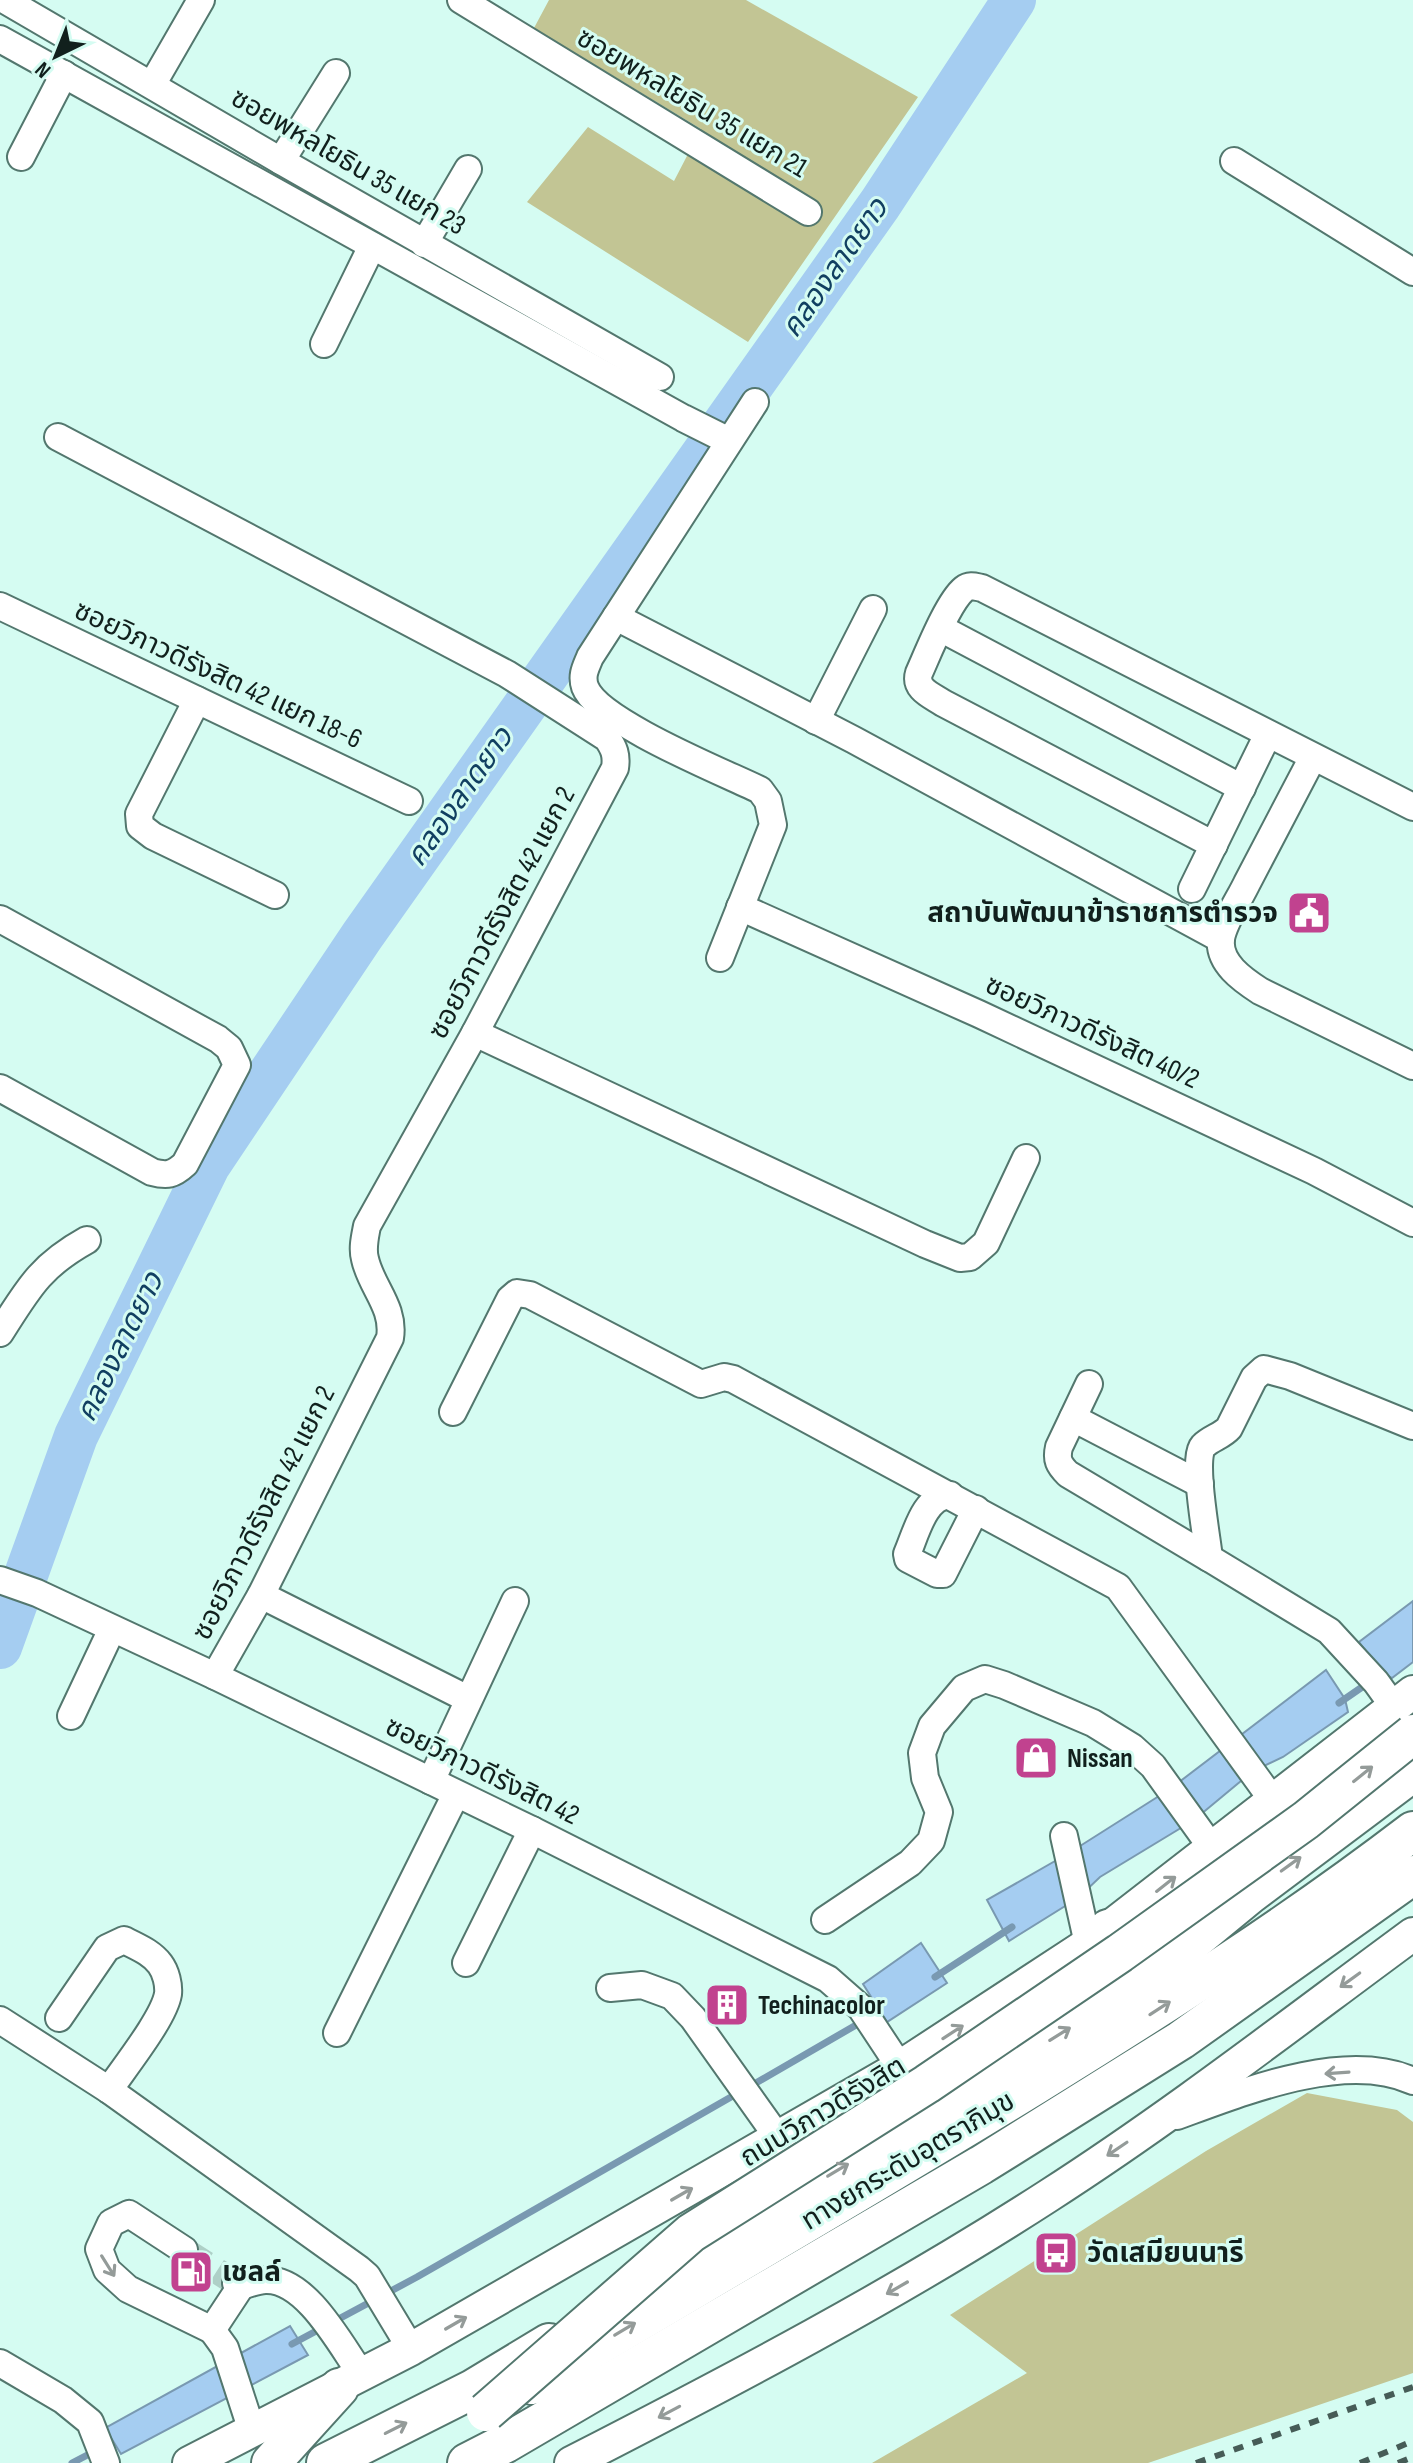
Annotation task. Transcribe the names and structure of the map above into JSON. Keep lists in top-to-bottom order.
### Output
{
  "streets": {
    "highway": ["ถนนวิภาวดีรังสิต", "ทางยกระดับอุตราภิมุข"],
    "street": [
      "ซอยพหลโยธิน 35 แยก 21",
      "ซอยพหลโยธิน 35 แยก 23",
      "ซอยวิภาวดีรังสิต 42 แยก 18-6",
      "ซอยวิภาวดีรังสิต 42 แยก 2",
      "ซอยวิภาวดีรังสิต 40/2",
      "ซอยวิภาวดีรังสิต 42"
    ]
  },
  "crossings": [
    ["ซอยวิภาวดีรังสิต 42 แยก 2", "ซอยวิภาวดีรังสิต 42"],
    ["ซอยวิภาวดีรังสิต 42", "ถนนวิภาวดีรังสิต"]
  ],
  "water": ["คลองลาดยาว"],
  "places": {
    "public building": ["สถาบันพัฒนาข้าราชการตำรวจ"],
    "shop": ["Nissan"],
    "building": ["Techinacolor"],
    "bus stop": ["วัดเสมียนนารี"],
    "fuel station": ["เชลล์"]
  },
  "north": "bottom left"
}
